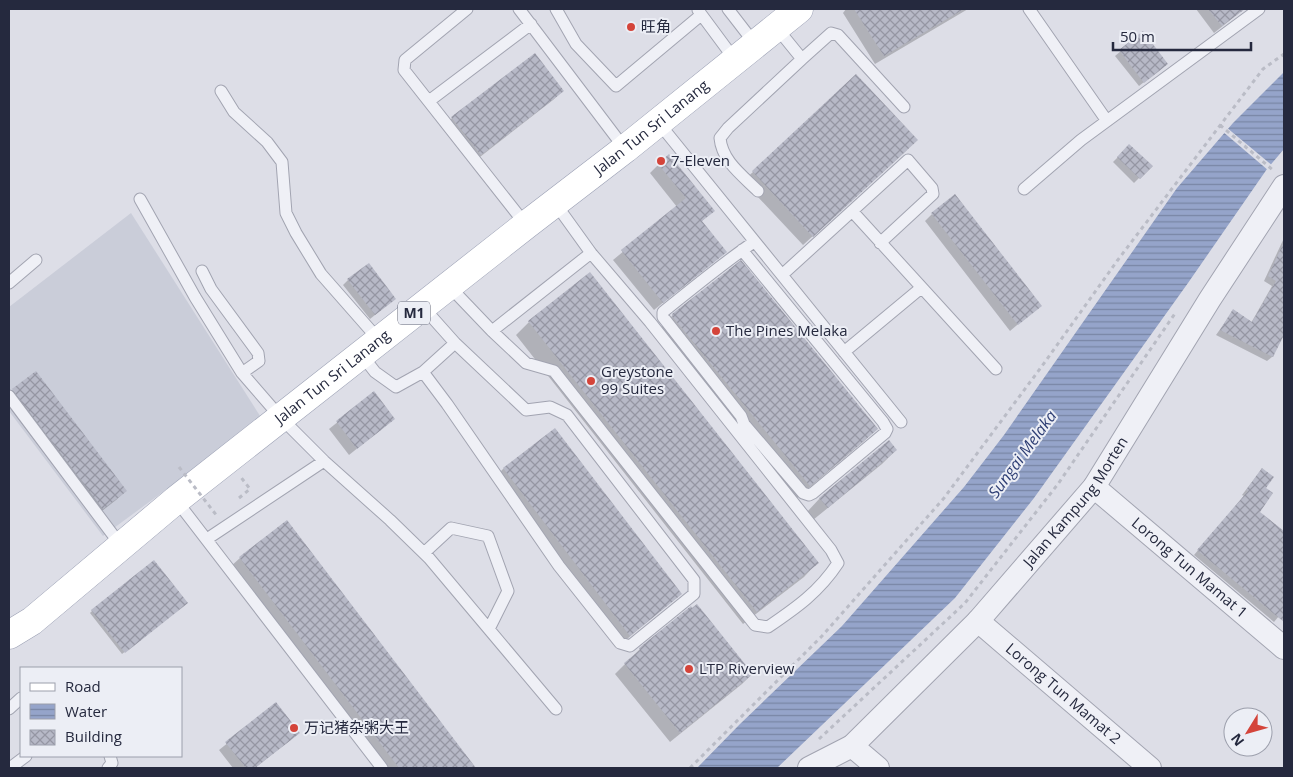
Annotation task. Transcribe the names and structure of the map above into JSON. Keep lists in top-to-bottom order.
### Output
{
  "streets": {
    "main road": ["Jalan Tun Sri Lanang", "M1"],
    "street": ["Jalan Kampung Morten", "Lorong Tun Mamat 1", "Lorong Tun Mamat 2"]
  },
  "crossings": [
    ["Jalan Kampung Morten", "Lorong Tun Mamat 1"],
    ["Jalan Kampung Morten", "Lorong Tun Mamat 2"]
  ],
  "water": ["Sungai Melaka"],
  "places": [
    "旺角",
    "7-Eleven",
    "The Pines Melaka",
    "Greystone 99 Suites",
    "LTP Riverview",
    "万记猪杂粥大王"
  ],
  "legend": ["Road", "Water", "Building"],
  "scale_bar": "50 m",
  "north": "bottom left"
}
